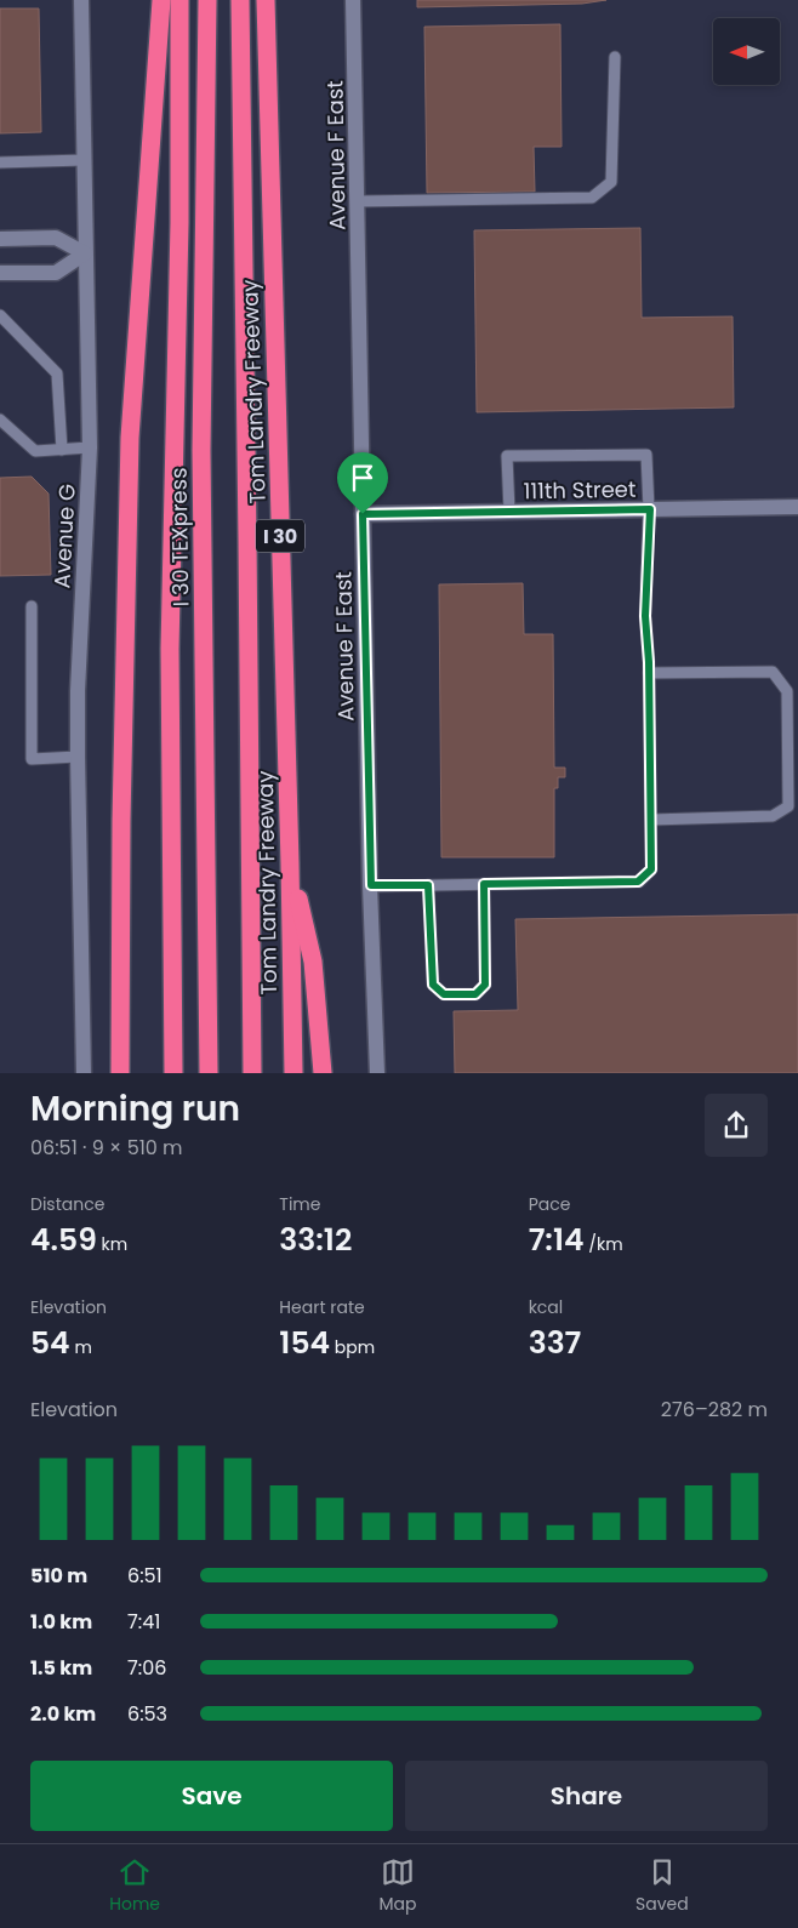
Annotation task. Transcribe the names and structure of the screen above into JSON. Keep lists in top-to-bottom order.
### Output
{
  "streets": {
    "highway": ["Tom Landry Freeway", "I 30", "I 30 TEXpress"],
    "street": ["Avenue F East", "111th Street", "Avenue G"]
  },
  "crossings": [
    ["Avenue F East", "111th Street"]
  ],
  "north": "left",
  "page": {
    "heading": ["Morning run", "06:51 · 9 × 510 m"],
    "stats": [
      ["Distance", "4.59 km"],
      ["Time", "33:12"],
      ["Pace", "7:14 /km"],
      ["Elevation", "54 m"],
      ["Heart rate", "154 bpm"],
      ["kcal", "337"]
    ],
    "chart": ["Elevation", "276–282 m"],
    "list": [
      {
        "name": "510 m",
        "note": "6:51"
      },
      {
        "name": "1.0 km",
        "note": "7:41"
      },
      {
        "name": "1.5 km",
        "note": "7:06"
      },
      {
        "name": "2.0 km",
        "note": "6:53"
      }
    ],
    "buttons": ["Save", "Share"],
    "tabs": ["Home", "Map", "Saved"]
  }
}
